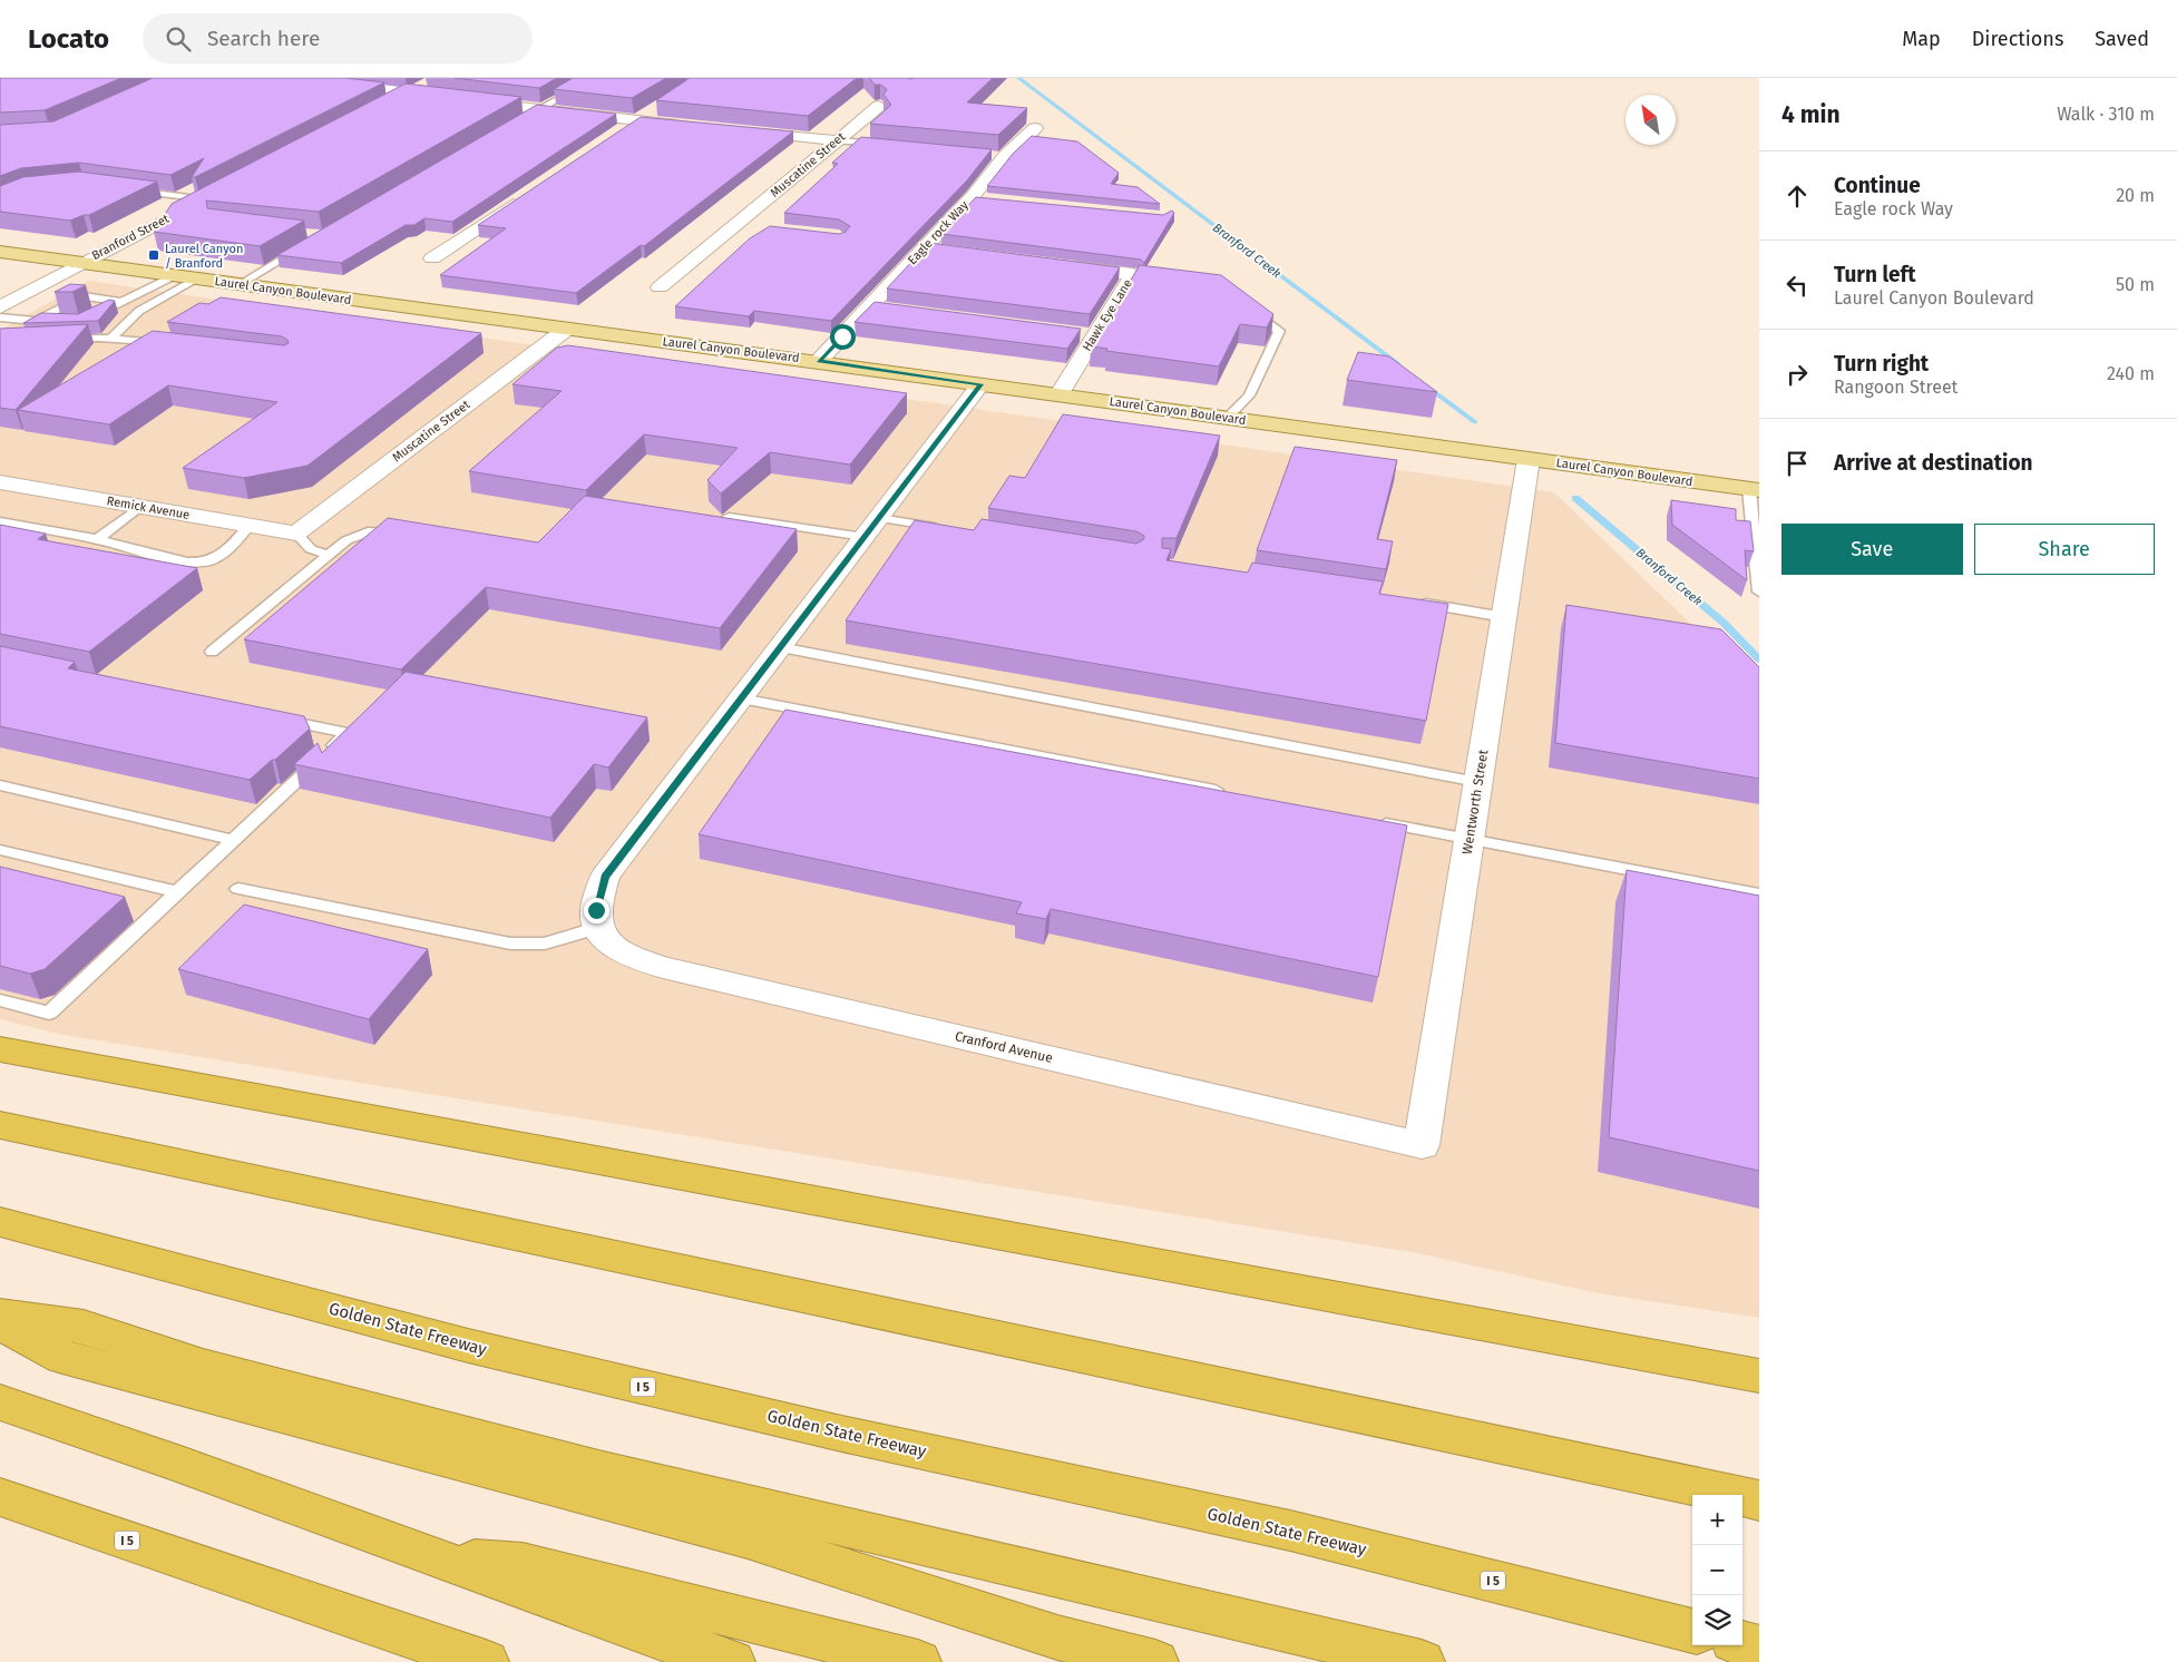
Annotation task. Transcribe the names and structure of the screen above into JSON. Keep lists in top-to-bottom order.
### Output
{
  "streets": {
    "highway": ["Golden State Freeway", "I 5"],
    "main road": ["Laurel Canyon Boulevard"],
    "street": [
      "Muscatine Street",
      "Eagle rock Way",
      "Branford Street",
      "Hawk Eye Lane",
      "Remick Avenue",
      "Wentworth Street",
      "Cranford Avenue"
    ]
  },
  "crossings": [
    ["Muscatine Street", "Laurel Canyon Boulevard"],
    ["Muscatine Street", "Remick Avenue"],
    ["Eagle rock Way", "Laurel Canyon Boulevard"],
    ["Branford Street", "Laurel Canyon Boulevard"],
    ["Laurel Canyon Boulevard", "Hawk Eye Lane"],
    ["Laurel Canyon Boulevard", "Wentworth Street"],
    ["Wentworth Street", "Cranford Avenue"]
  ],
  "water": ["Branford Creek"],
  "places": {
    "transit": ["Laurel Canyon / Branford"]
  },
  "north": "top left",
  "page": {
    "header": "Locato",
    "search": "Search here",
    "nav": ["Map", "Directions", "Saved"],
    "heading": ["4 min", "Walk · 310 m"],
    "list": [
      ["Continue", "Eagle rock Way", "20 m"],
      ["Turn left", "Laurel Canyon Boulevard", "50 m"],
      ["Turn right", "Rangoon Street", "240 m"],
      "Arrive at destination"
    ],
    "buttons": ["Save", "Share"],
    "map_buttons": ["+", "−"]
  }
}
